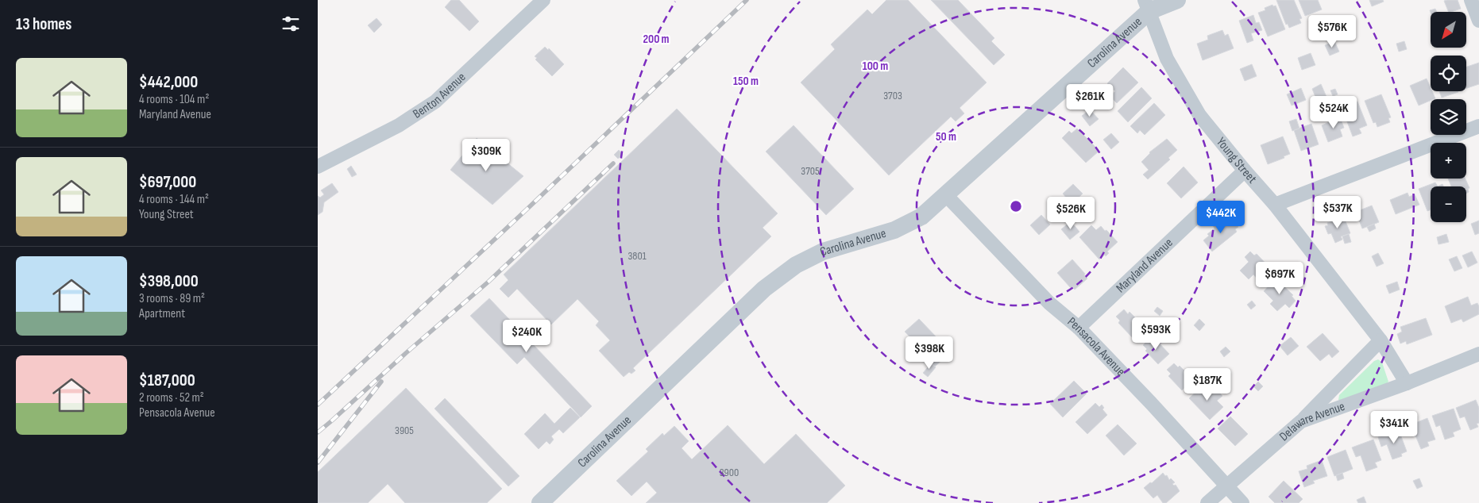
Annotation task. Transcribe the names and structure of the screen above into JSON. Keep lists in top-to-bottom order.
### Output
{
  "streets": {
    "street": [
      "Carolina Avenue",
      "Benton Avenue",
      "Young Street",
      "Maryland Avenue",
      "Pensacola Avenue",
      "Delaware Avenue"
    ]
  },
  "crossings": [
    ["Carolina Avenue", "Young Street"],
    ["Carolina Avenue", "Pensacola Avenue"],
    ["Young Street", "Maryland Avenue"],
    ["Young Street", "Delaware Avenue"],
    ["Maryland Avenue", "Pensacola Avenue"],
    ["Pensacola Avenue", "Delaware Avenue"]
  ],
  "house_numbers": [
    "3703",
    "3705",
    "3801",
    "3905",
    "3900"
  ],
  "north": "bottom left",
  "page": {
    "heading": "13 homes",
    "map_buttons": ["+", "−"],
    "price": [
      "$576K",
      "$261K",
      "$524K",
      "$309K",
      "$537K",
      "$526K",
      "$442K",
      "$697K",
      "$593K",
      "$240K",
      "$398K",
      "$187K",
      "$341K"
    ],
    "list": [
      {
        "name": "$442,000",
        "note": "4 rooms · 104 m² · Maryland Avenue"
      },
      {
        "name": "$697,000",
        "note": "4 rooms · 144 m² · Young Street"
      },
      {
        "name": "$398,000",
        "note": "3 rooms · 89 m² · Apartment"
      },
      {
        "name": "$187,000",
        "note": "2 rooms · 52 m² · Pensacola Avenue"
      }
    ]
  },
  "rings": [
    "200 m",
    "100 m",
    "150 m",
    "50 m"
  ]
}
